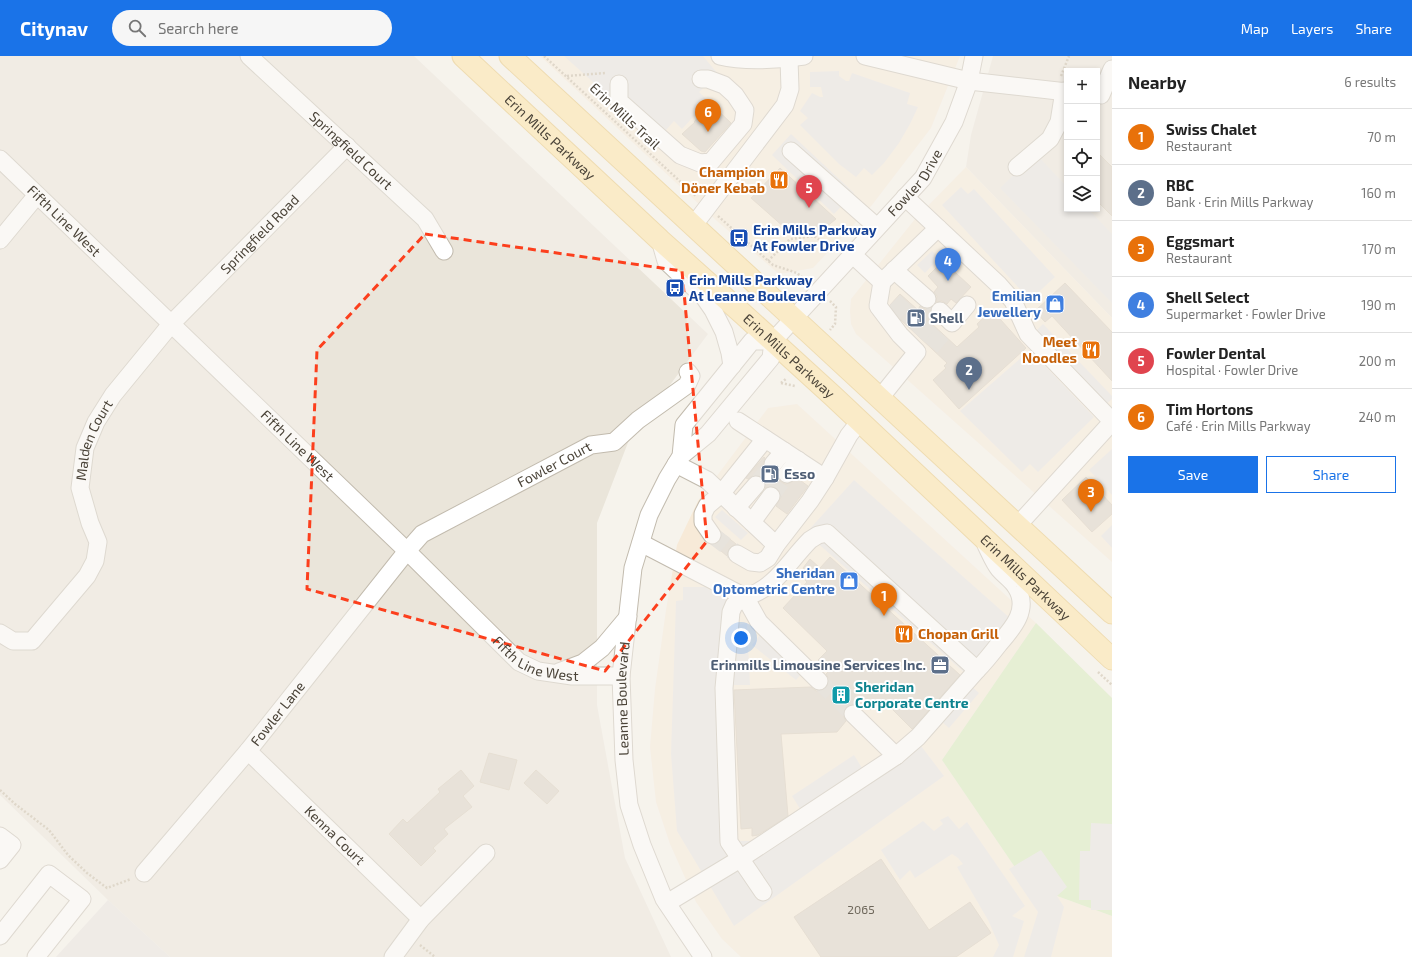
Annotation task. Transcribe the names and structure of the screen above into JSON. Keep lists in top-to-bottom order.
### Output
{
  "streets": {
    "main road": ["Erin Mills Parkway"],
    "street": [
      "Springfield Court",
      "Fowler Drive",
      "Fifth Line West",
      "Springfield Road",
      "Malden Court",
      "Fowler Court",
      "Leanne Boulevard",
      "Fowler Lane",
      "Kenna Court"
    ],
    "path": ["Erin Mills Trail"]
  },
  "crossings": [
    ["Erin Mills Parkway", "Fowler Drive"],
    ["Erin Mills Parkway", "Leanne Boulevard"],
    ["Springfield Court", "Springfield Road"],
    ["Fowler Drive", "Leanne Boulevard"],
    ["Fifth Line West", "Springfield Road"],
    ["Fifth Line West", "Malden Court"],
    ["Fifth Line West", "Fowler Court"],
    ["Fifth Line West", "Leanne Boulevard"],
    ["Fifth Line West", "Fowler Lane"],
    ["Springfield Road", "Malden Court"],
    ["Fowler Court", "Fowler Lane"],
    ["Fowler Lane", "Kenna Court"]
  ],
  "places": {
    "restaurant": ["Champion Döner Kebab", "Meet Noodles", "Chopan Grill"],
    "bus stop": ["Erin Mills Parkway At Fowler Drive", "Erin Mills Parkway At Leanne Boulevard"],
    "shop": ["Emilian Jewellery", "Sheridan Optometric Centre"],
    "fuel station": ["Shell", "Esso"],
    "office": ["Erinmills Limousine Services Inc."],
    "building": ["Sheridan Corporate Centre"]
  },
  "house_numbers": ["2065"],
  "page": {
    "header": "Citynav",
    "search": "Search here",
    "nav": ["Map", "Layers", "Share"],
    "heading": ["Nearby", "6 results"],
    "map_buttons": ["+", "−"],
    "pins": [
      "6",
      "5",
      "4",
      "2",
      "3",
      "1"
    ],
    "list": [
      {
        "mark": "1",
        "name": "Swiss Chalet",
        "note": "Restaurant",
        "value": "70 m"
      },
      {
        "mark": "2",
        "name": "RBC",
        "note": "Bank · Erin Mills Parkway",
        "value": "160 m"
      },
      {
        "mark": "3",
        "name": "Eggsmart",
        "note": "Restaurant",
        "value": "170 m"
      },
      {
        "mark": "4",
        "name": "Shell Select",
        "note": "Supermarket · Fowler Drive",
        "value": "190 m"
      },
      {
        "mark": "5",
        "name": "Fowler Dental",
        "note": "Hospital · Fowler Drive",
        "value": "200 m"
      },
      {
        "mark": "6",
        "name": "Tim Hortons",
        "note": "Café · Erin Mills Parkway",
        "value": "240 m"
      }
    ],
    "buttons": ["Save", "Share"]
  }
}
